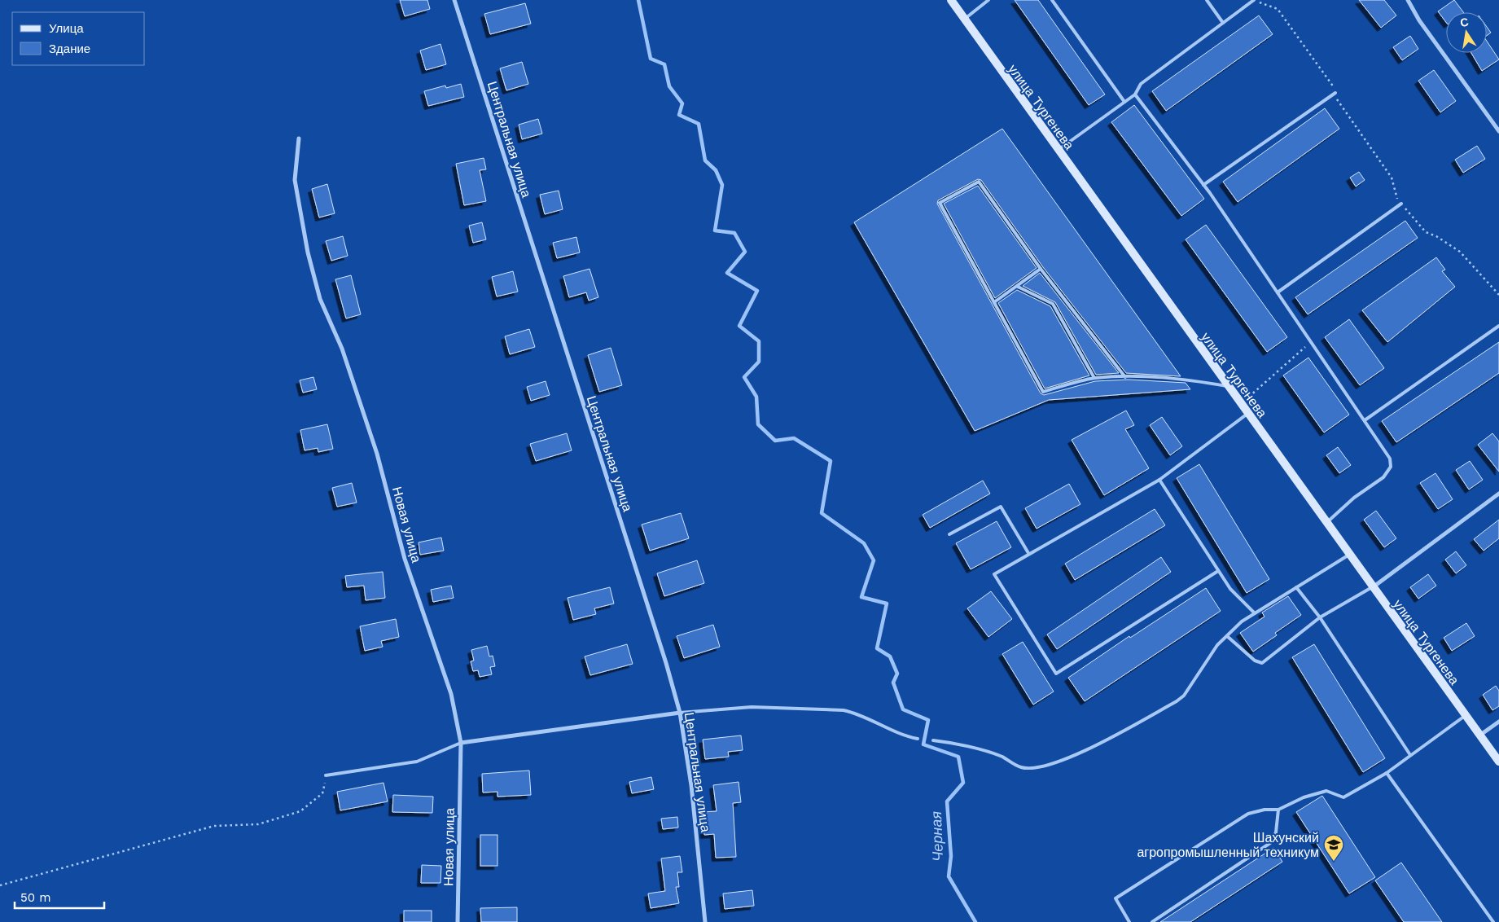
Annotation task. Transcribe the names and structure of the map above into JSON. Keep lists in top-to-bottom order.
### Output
{
  "streets": {
    "street": ["улица Тургенева", "Центральная улица", "Новая улица"]
  },
  "water": ["Черная"],
  "places": {
    "school or university": ["Шахунский агропромышленный техникум"]
  },
  "legend": ["Улица", "Здание"],
  "scale_bar": "50 m",
  "north": "top"
}
